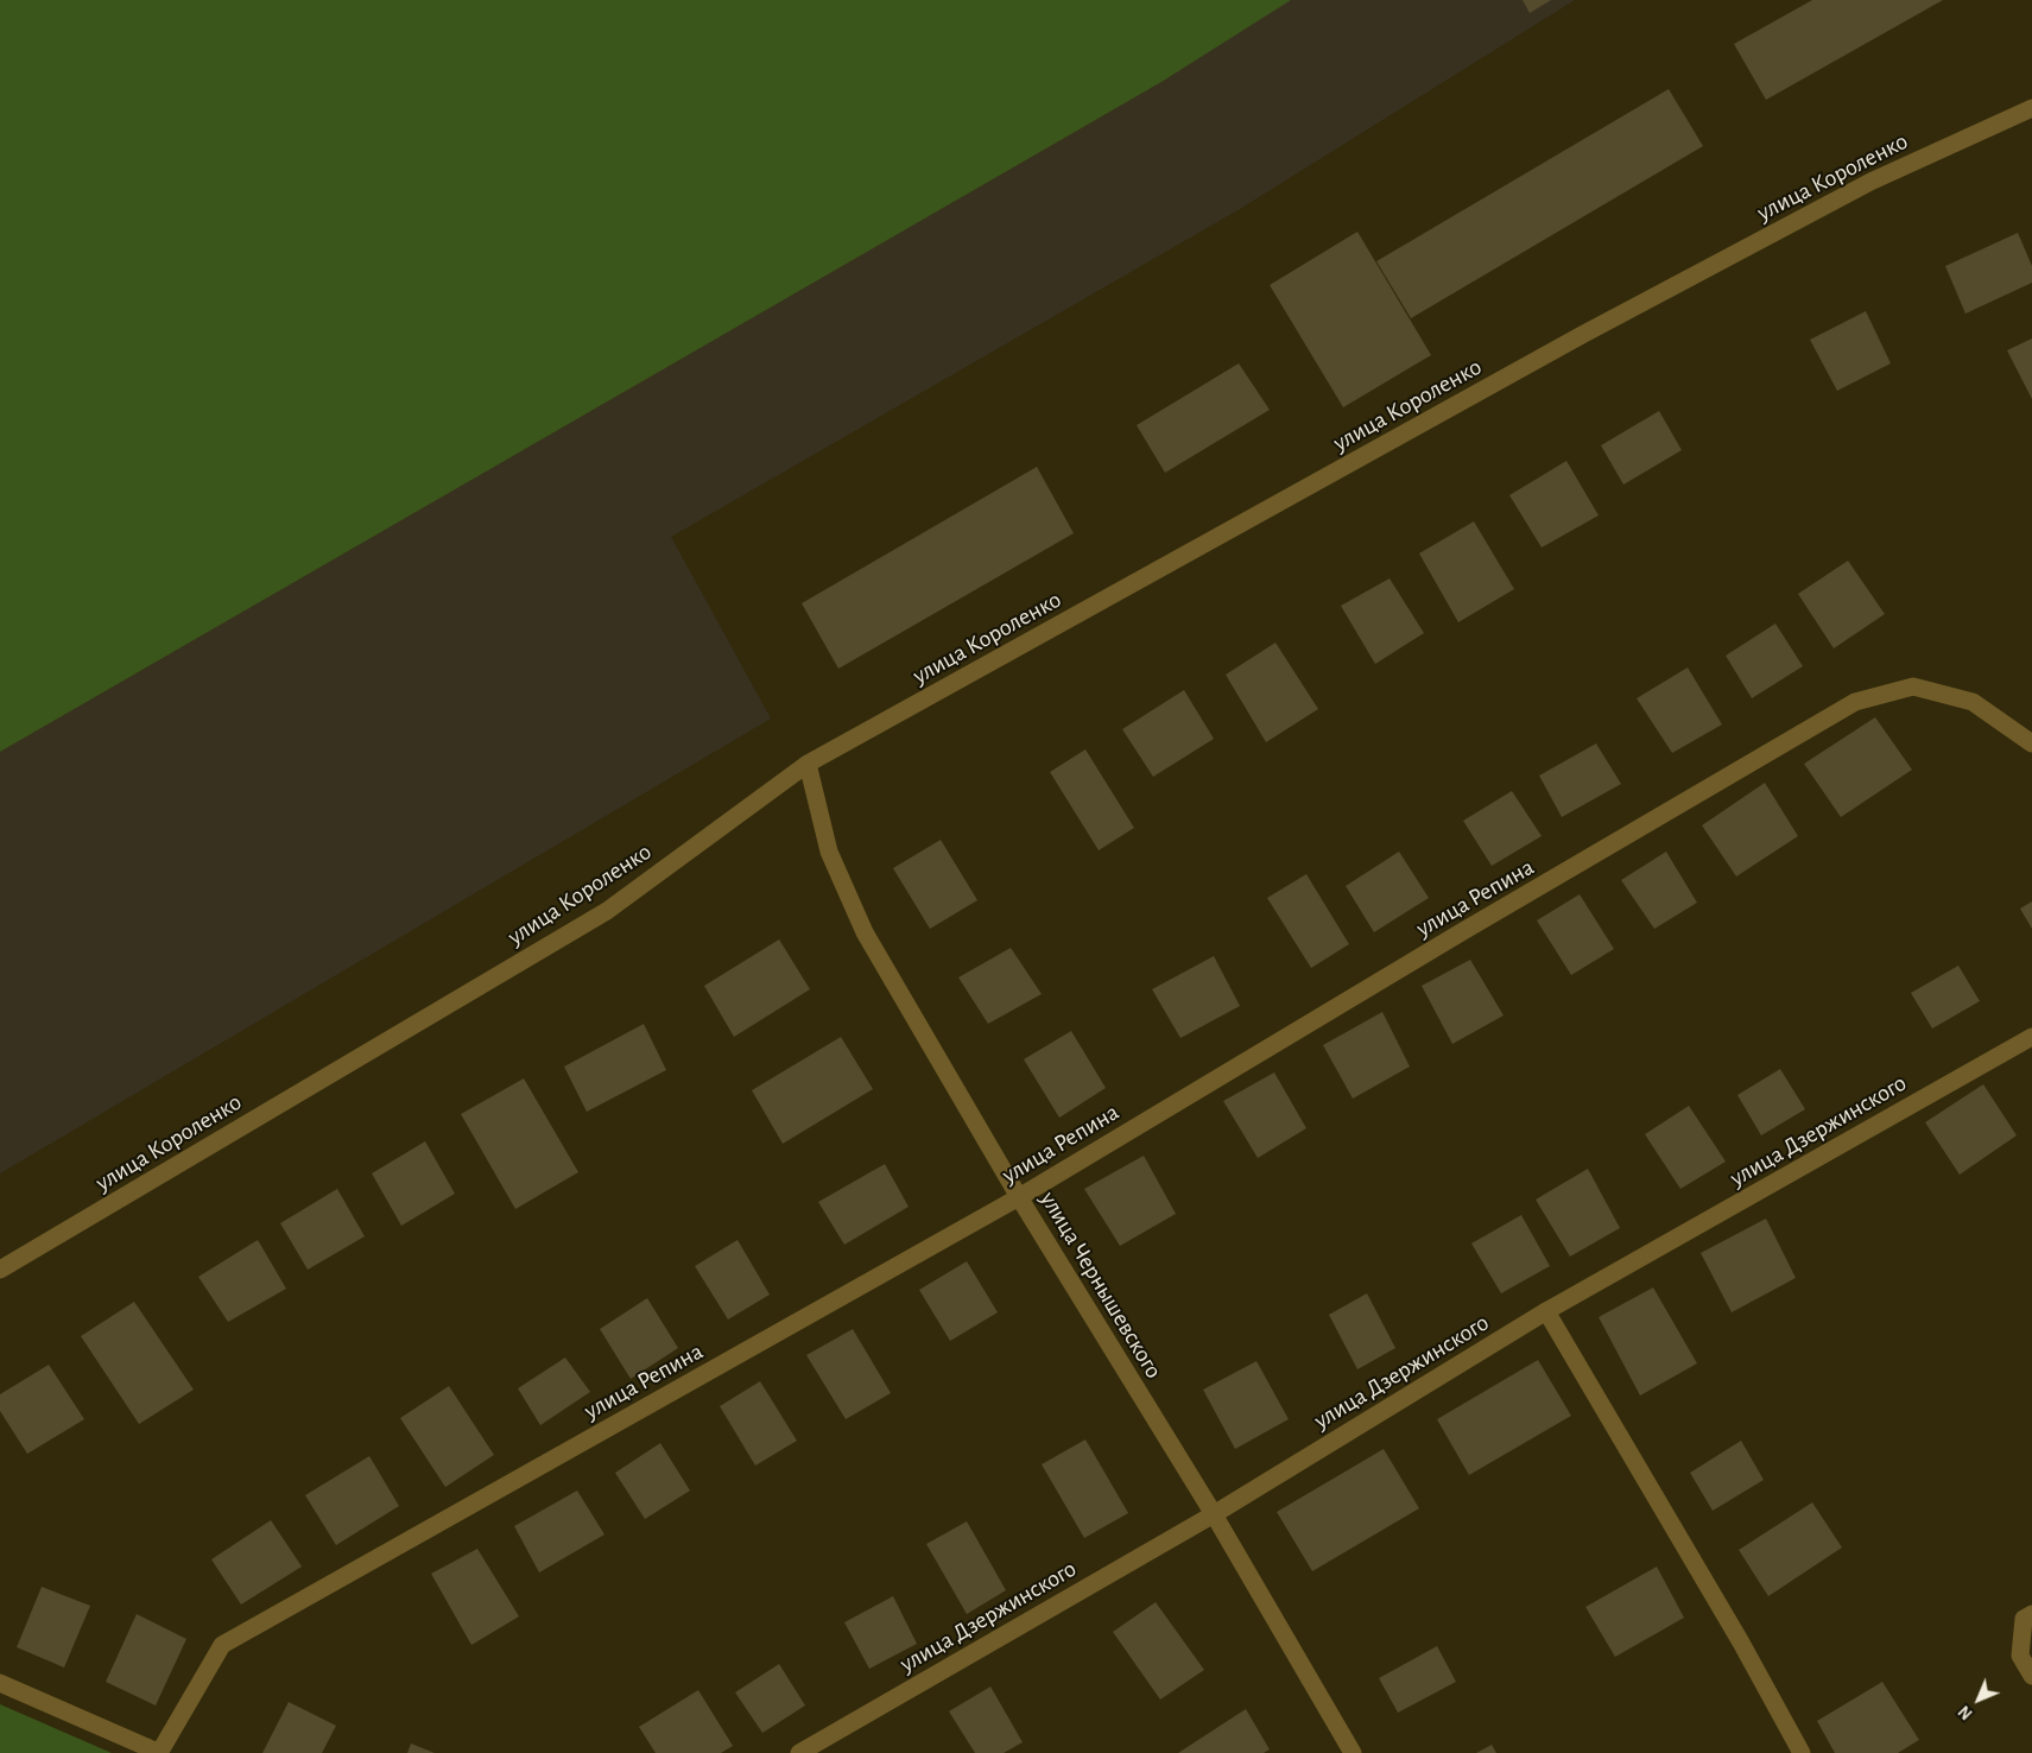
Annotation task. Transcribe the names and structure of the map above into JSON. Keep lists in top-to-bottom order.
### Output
{
  "streets": {
    "street": [
      "улица Короленко",
      "улица Репина",
      "улица Дзержинского",
      "улица Чернышевского"
    ]
  },
  "crossings": [
    ["улица Короленко", "улица Чернышевского"],
    ["улица Репина", "улица Чернышевского"],
    ["улица Дзержинского", "улица Чернышевского"]
  ],
  "north": "bottom left"
}
